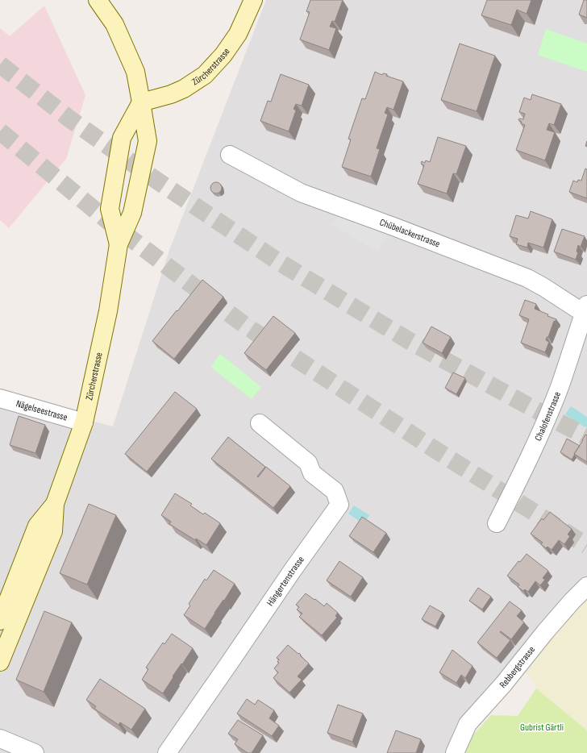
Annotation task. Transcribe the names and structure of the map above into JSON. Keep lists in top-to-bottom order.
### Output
{
  "streets": {
    "main road": ["Zürcherstrasse"],
    "street": [
      "Chübelackerstrasse",
      "Nägelseestrasse",
      "Chalofenstrasse",
      "Hängertenstrasse",
      "Rebbergstrasse"
    ]
  },
  "crossings": [
    ["Zürcherstrasse", "Nägelseestrasse"],
    ["Chübelackerstrasse", "Chalofenstrasse"]
  ],
  "parks": ["Gubrist Gärtli"]
}
